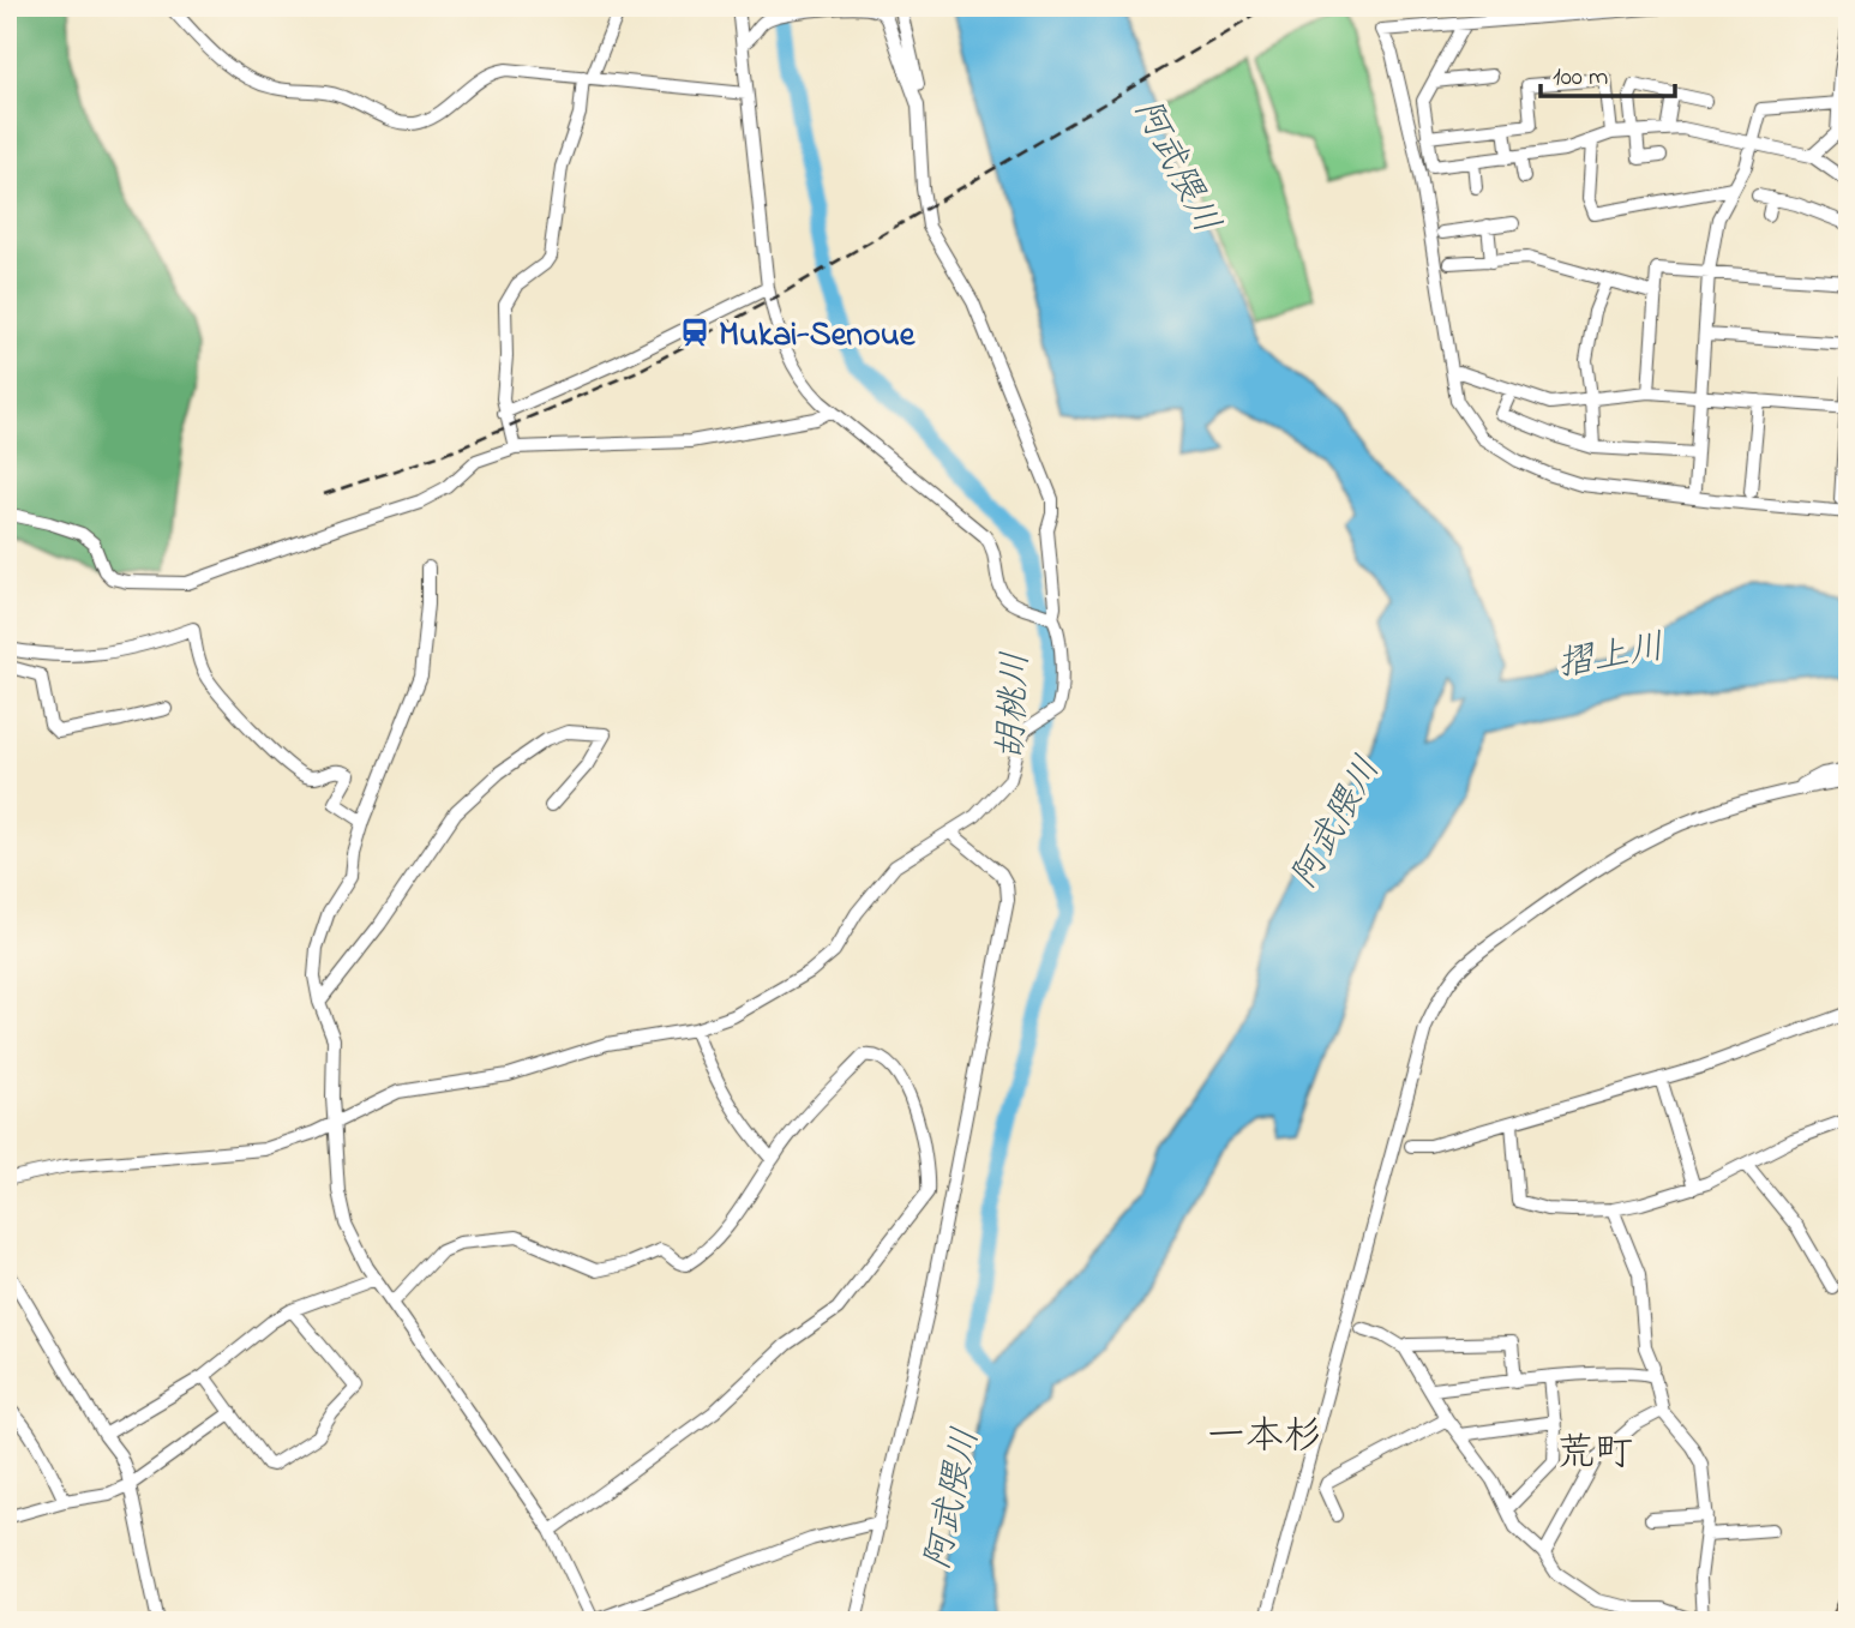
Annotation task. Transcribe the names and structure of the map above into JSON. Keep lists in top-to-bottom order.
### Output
{
  "districts": ["一本杉", "荒町"],
  "water": ["阿武隈川", "摺上川", "胡桃川"],
  "places": {
    "station": ["Mukai-Senoue"]
  },
  "scale_bar": "100 m"
}
